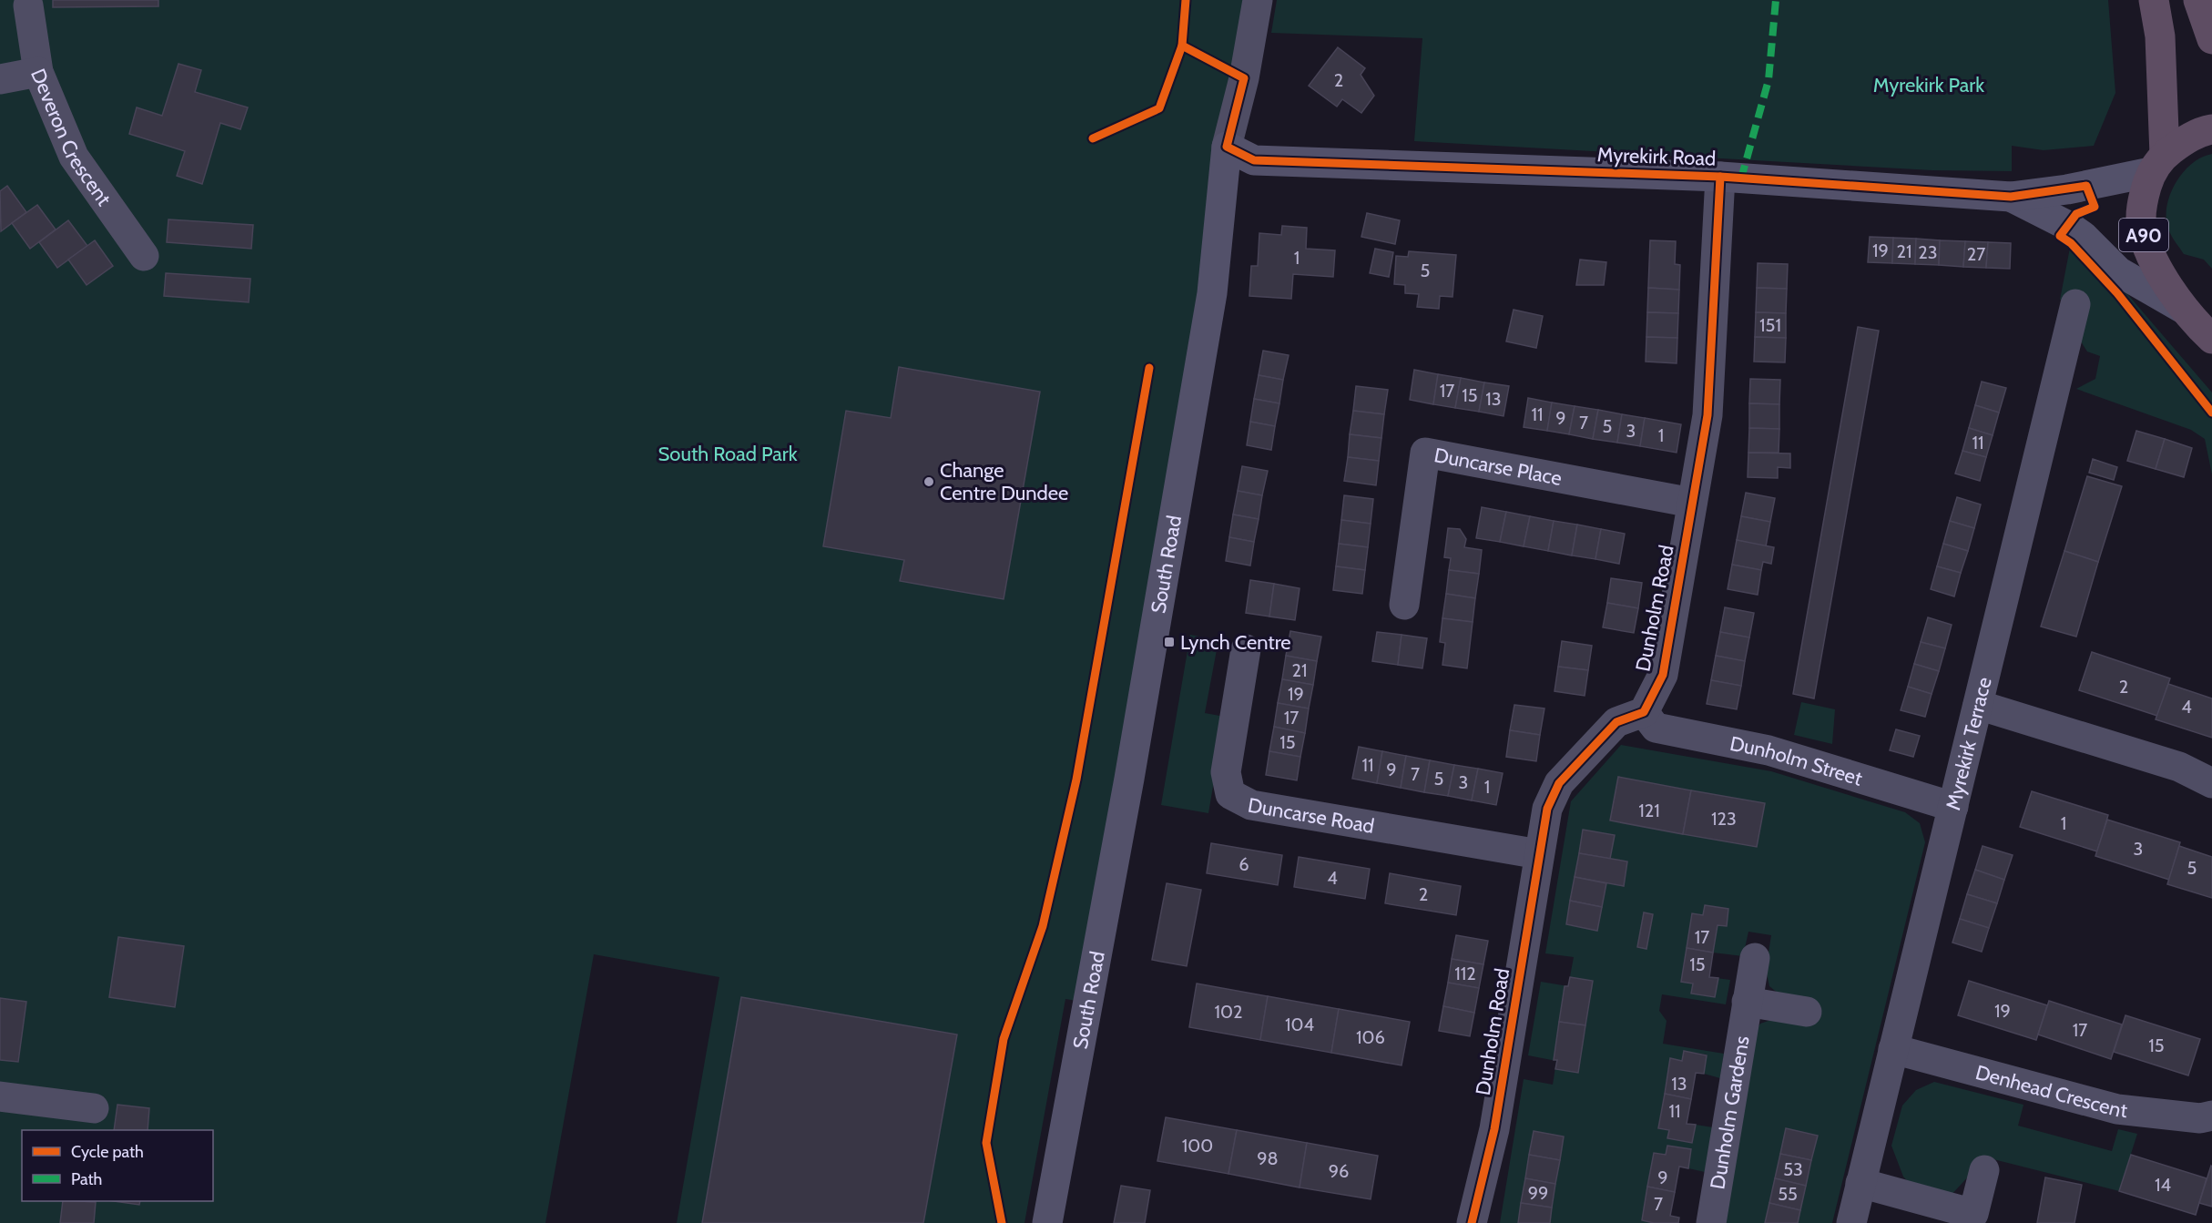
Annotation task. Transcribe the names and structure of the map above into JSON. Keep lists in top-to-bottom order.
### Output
{
  "streets": {
    "highway": ["A90"],
    "street": [
      "Deveron Crescent",
      "Myrekirk Road",
      "Duncarse Place",
      "South Road",
      "Dunholm Road",
      "Myrekirk Terrace",
      "Dunholm Street",
      "Duncarse Road",
      "Denhead Crescent",
      "Dunholm Gardens"
    ]
  },
  "crossings": [
    ["Myrekirk Road", "A90"],
    ["Myrekirk Road", "South Road"],
    ["Myrekirk Road", "Dunholm Road"],
    ["Duncarse Place", "Dunholm Road"],
    ["Dunholm Road", "Dunholm Street"],
    ["Dunholm Road", "Duncarse Road"],
    ["Myrekirk Terrace", "Dunholm Street"],
    ["Myrekirk Terrace", "Denhead Crescent"]
  ],
  "parks": ["Myrekirk Park", "South Road Park"],
  "places": {
    "other": ["Change Centre Dundee"],
    "transit": ["Lynch Centre"]
  },
  "house_numbers": [
    "2",
    "19",
    "21",
    "23",
    "27",
    "1",
    "5",
    "151",
    "17",
    "15",
    "13",
    "11",
    "9",
    "7",
    "5",
    "3",
    "1",
    "11",
    "21",
    "2",
    "19",
    "4",
    "17",
    "15",
    "11",
    "9",
    "7",
    "5",
    "3",
    "1",
    "121",
    "123",
    "1",
    "3",
    "6",
    "5",
    "4",
    "2",
    "17",
    "15",
    "112",
    "19",
    "102",
    "104",
    "17",
    "106",
    "15",
    "13",
    "11",
    "100",
    "98",
    "53",
    "96",
    "9",
    "14",
    "99",
    "55",
    "7"
  ],
  "legend": ["Cycle path", "Path"]
}
